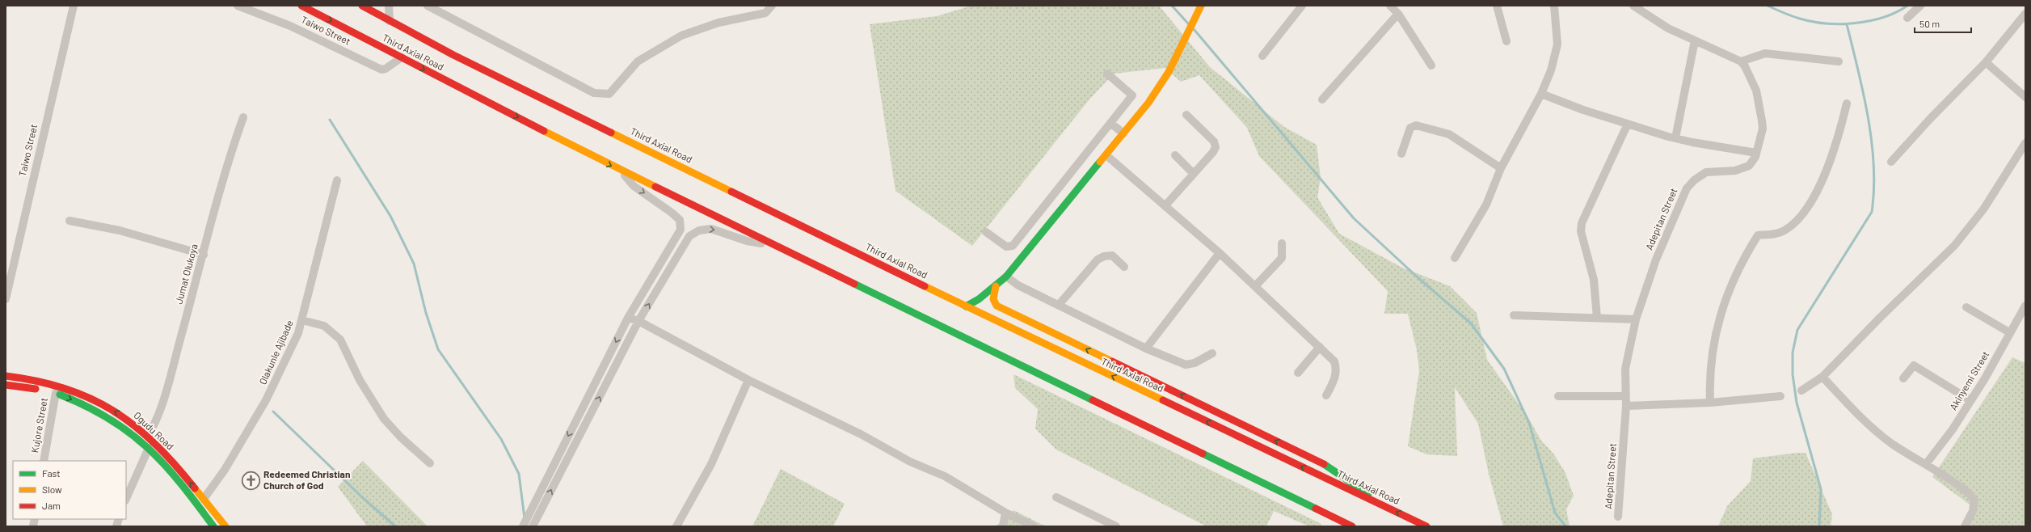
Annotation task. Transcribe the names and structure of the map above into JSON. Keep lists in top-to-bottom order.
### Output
{
  "streets": {
    "main road": ["Third Axial Road", "Ogudu Road"],
    "street": [
      "Taiwo Street",
      "Adepitan Street",
      "Jumat Olukoya",
      "Olakunle Ajibade",
      "Akinyemi Street",
      "Kujore Street"
    ]
  },
  "crossings": [
    ["Taiwo Street", "Third Axial Road"],
    ["Jumat Olukoya", "Ogudu Road"],
    ["Olakunle Ajibade", "Ogudu Road"],
    ["Kujore Street", "Ogudu Road"]
  ],
  "places": {
    "church": ["Redeemed Christian Church of God"]
  },
  "legend": ["Fast", "Slow", "Jam"],
  "scale_bar": "50 m"
}
